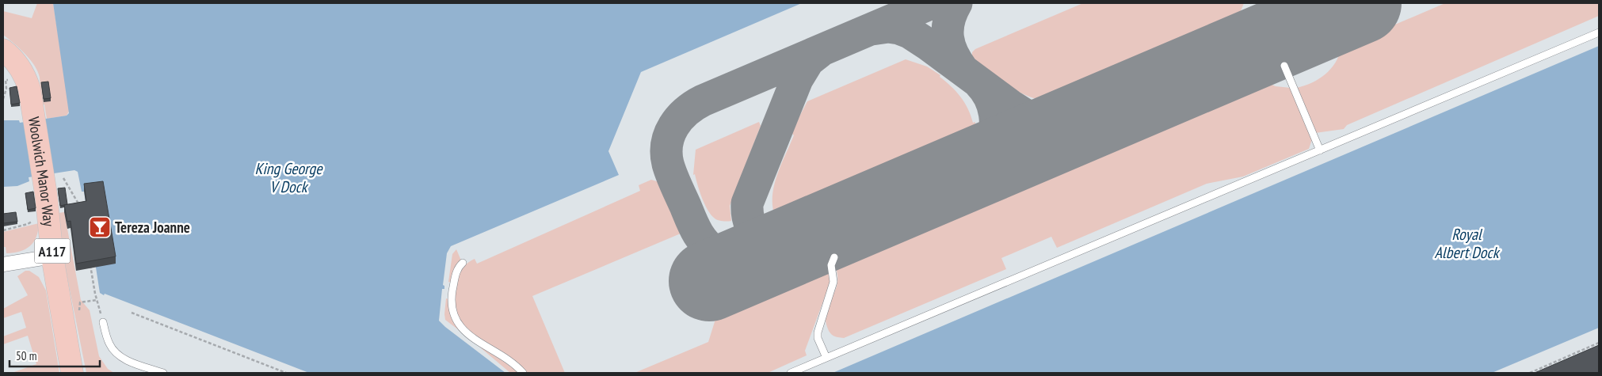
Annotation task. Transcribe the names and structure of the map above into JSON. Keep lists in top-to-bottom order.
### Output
{
  "streets": {
    "highway": ["Woolwich Manor Way", "A117"]
  },
  "water": ["King George V Dock", "Royal Albert Dock"],
  "places": {
    "bar": ["Tereza Joanne"]
  },
  "scale_bar": "50 m"
}
